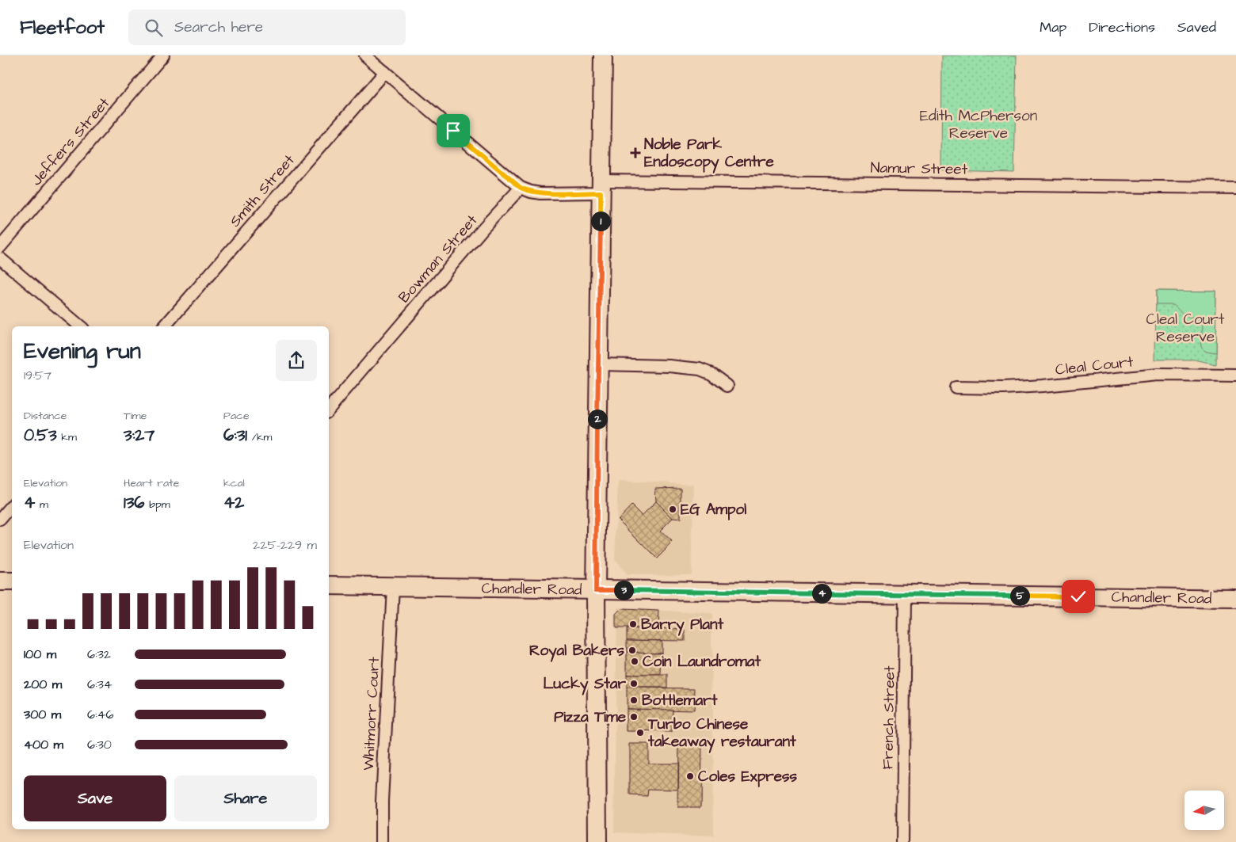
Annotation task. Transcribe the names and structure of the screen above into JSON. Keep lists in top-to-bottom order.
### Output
{
  "streets": {
    "main road": ["Chandler Road"],
    "street": [
      "Jeffers Street",
      "Namur Street",
      "Smith Street",
      "Bowman Street",
      "Cleal Court",
      "Whitmorr Court",
      "French Street"
    ]
  },
  "crossings": [
    ["Chandler Road", "Whitmorr Court"],
    ["Chandler Road", "French Street"]
  ],
  "parks": ["Edith McPherson Reserve", "Cleal Court Reserve"],
  "places": {
    "health": ["Noble Park Endoscopy Centre"],
    "other": [
      "EG Ampol",
      "Barry Plant",
      "Royal Bakers",
      "Coin Laundromat",
      "Lucky Star",
      "Bottlemart",
      "Pizza Time",
      "Turbo Chinese takeaway restaurant",
      "Coles Express"
    ]
  },
  "north": "left",
  "page": {
    "header": "Fleetfoot",
    "search": "Search here",
    "nav": ["Map", "Directions", "Saved"],
    "pins": [
      "1",
      "2",
      "3",
      "4",
      "5"
    ],
    "heading": ["Evening run", "19:57"],
    "stats": [
      ["Distance", "0.53 km"],
      ["Time", "3:27"],
      ["Pace", "6:31 /km"],
      ["Elevation", "4 m"],
      ["Heart rate", "136 bpm"],
      ["kcal", "42"]
    ],
    "chart": ["Elevation", "225–229 m"],
    "list": [
      {
        "name": "100 m",
        "note": "6:32"
      },
      {
        "name": "200 m",
        "note": "6:34"
      },
      {
        "name": "300 m",
        "note": "6:46"
      },
      {
        "name": "400 m",
        "note": "6:30"
      }
    ],
    "buttons": ["Save", "Share"]
  }
}
